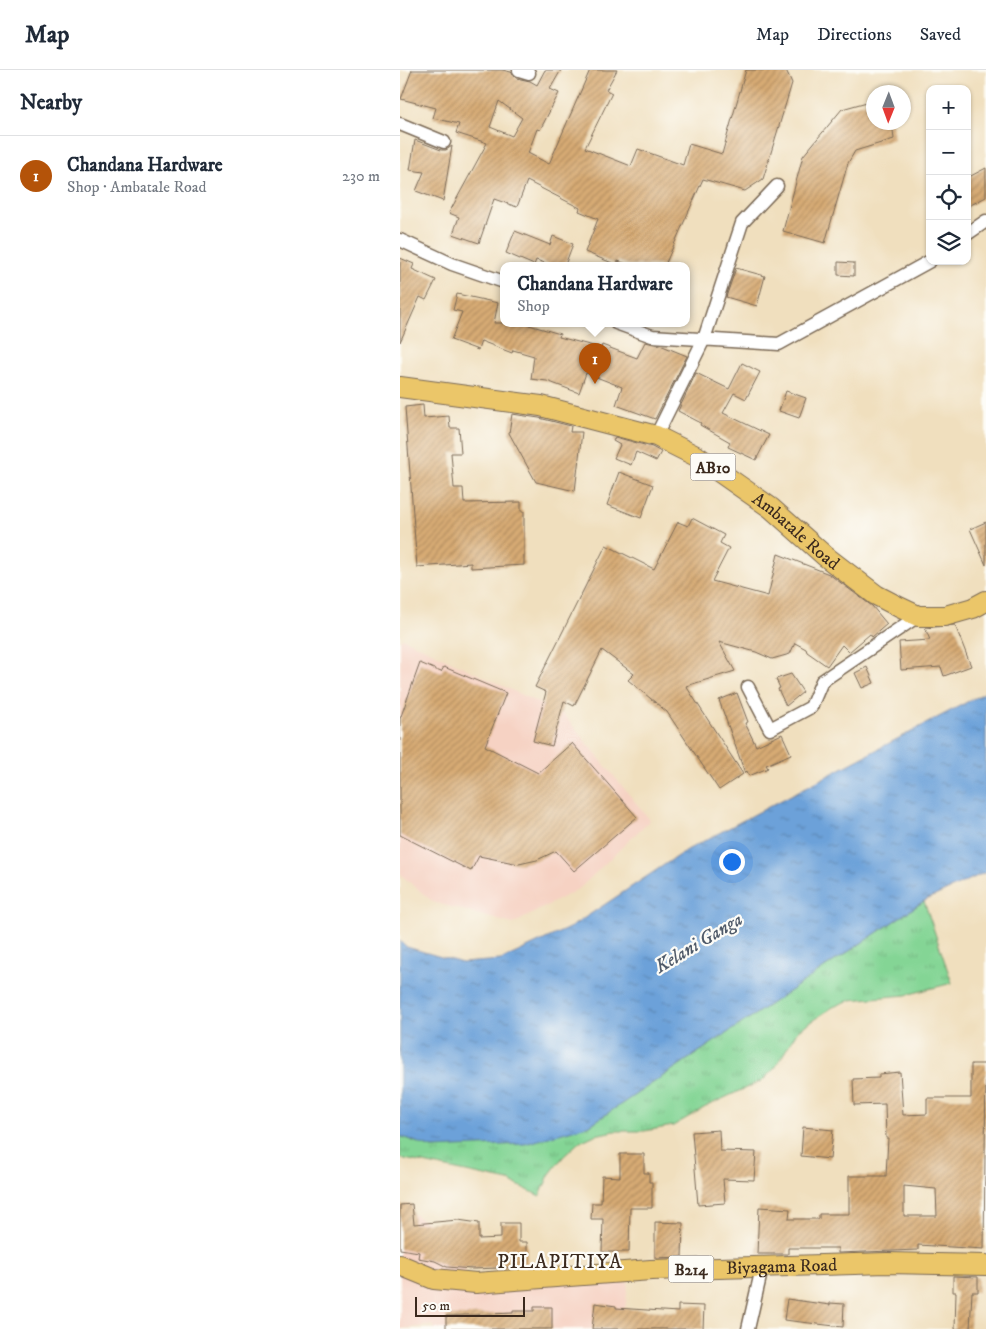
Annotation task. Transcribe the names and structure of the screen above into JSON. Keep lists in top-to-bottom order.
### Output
{
  "streets": {
    "main road": [
      "AB10",
      "Ambatale Road",
      "Biyagama Road",
      "B214"
    ]
  },
  "districts": ["PILAPITIYA"],
  "water": ["Kelani Ganga"],
  "scale_bar": "50 m",
  "north": "bottom",
  "page": {
    "header": "Map",
    "nav": ["Map", "Directions", "Saved"],
    "heading": "Nearby",
    "map_buttons": ["+", "−"],
    "list": [
      {
        "mark": "1",
        "name": "Chandana Hardware",
        "note": "Shop · Ambatale Road",
        "value": "230 m"
      }
    ],
    "popup": ["Chandana Hardware", "Shop"],
    "pins": "1",
    "scale": "50 m"
  }
}
